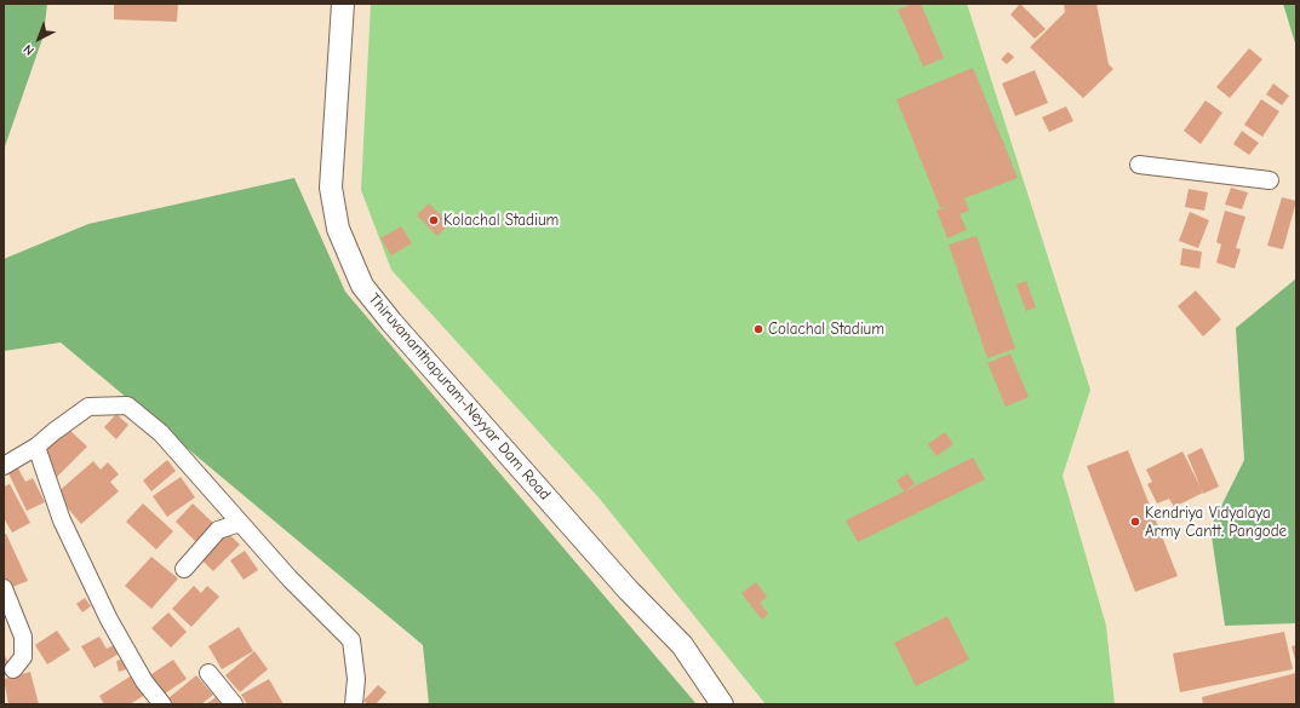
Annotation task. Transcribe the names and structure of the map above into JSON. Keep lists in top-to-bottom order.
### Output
{
  "streets": {
    "main road": ["Thiruvananthapuram-Neyyar Dam Road"]
  },
  "places": ["Kolachal Stadium", "Colachal Stadium", "Kendriya Vidyalaya Army Cantt. Pangode"],
  "north": "bottom left"
}
